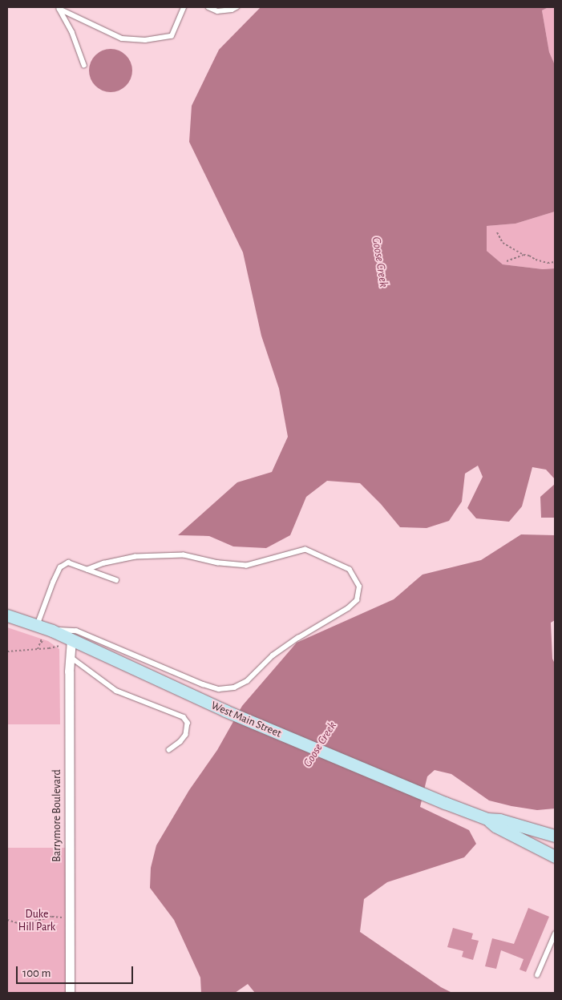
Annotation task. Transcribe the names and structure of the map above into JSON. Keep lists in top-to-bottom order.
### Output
{
  "streets": {
    "main road": ["West Main Street"],
    "street": ["Barrymore Boulevard"]
  },
  "crossings": [
    ["West Main Street", "Barrymore Boulevard"]
  ],
  "water": ["Goose Creek"],
  "parks": ["Duke Hill Park"],
  "scale_bar": "100 m"
}
